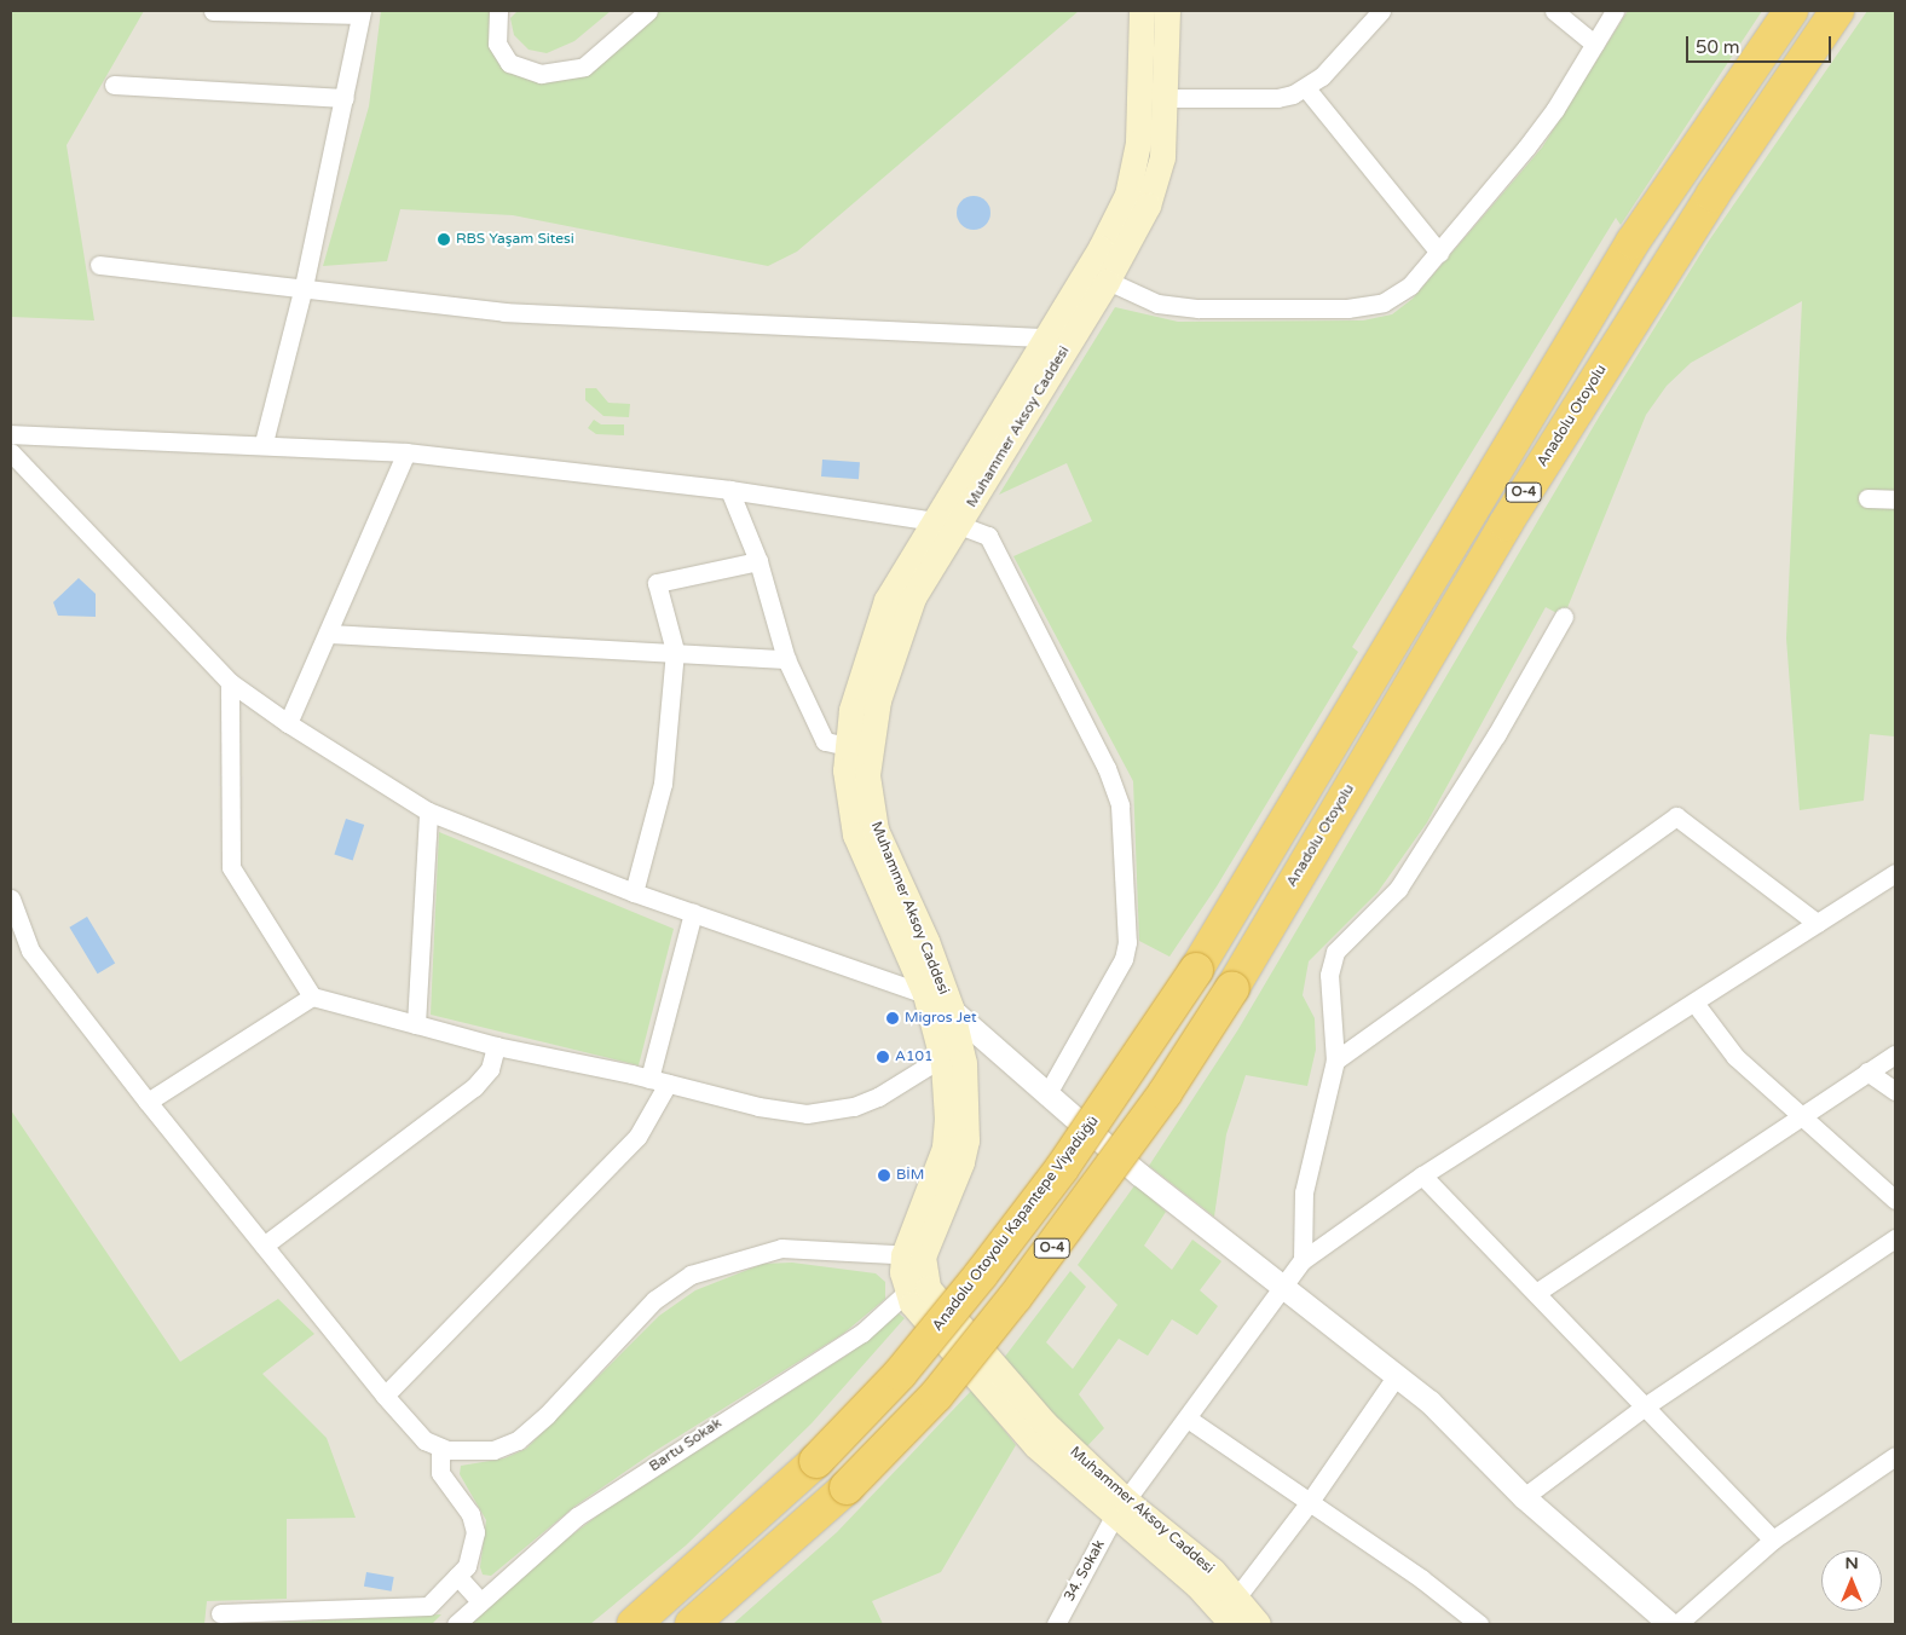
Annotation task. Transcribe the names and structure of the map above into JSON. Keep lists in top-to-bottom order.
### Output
{
  "streets": {
    "highway": ["Anadolu Otoyolu", "O-4", "Anadolu Otoyolu Kapantepe Viyadüğü"],
    "main road": ["Muhammer Aksoy Caddesi"],
    "street": ["Bartu Sokak", "34. Sokak"]
  },
  "crossings": [
    ["Muhammer Aksoy Caddesi", "Bartu Sokak"],
    ["Muhammer Aksoy Caddesi", "34. Sokak"]
  ],
  "places": [
    "RBS Yaşam Sitesi",
    "Migros Jet",
    "A101",
    "BİM"
  ],
  "scale_bar": "50 m",
  "north": "top"
}
